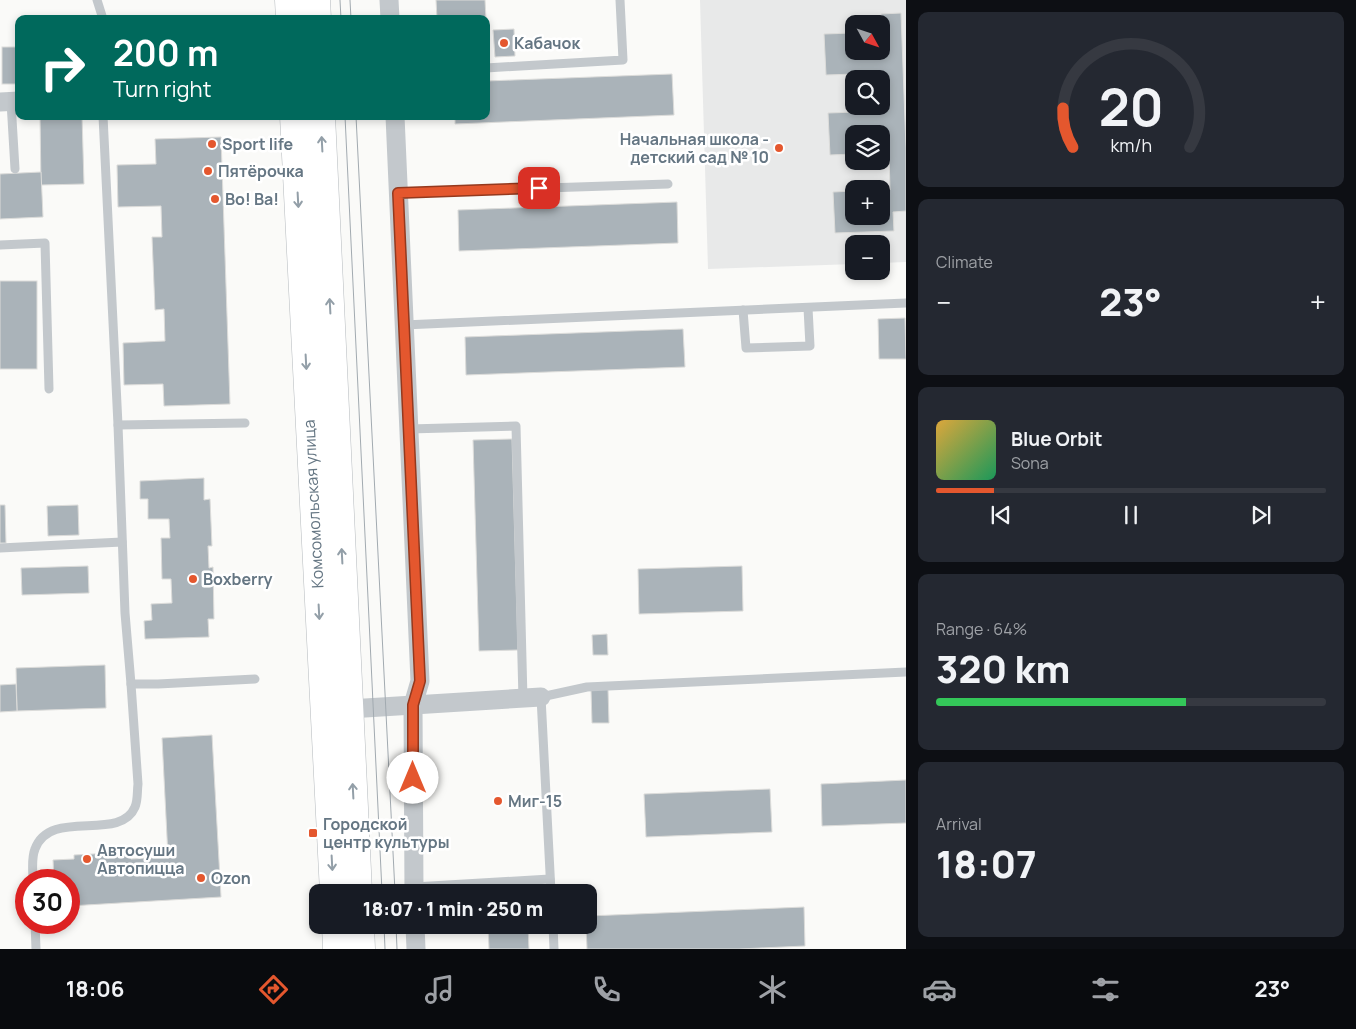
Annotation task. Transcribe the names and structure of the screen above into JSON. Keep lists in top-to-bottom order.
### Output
{
  "streets": {
    "main road": ["Комсомольская улица"]
  },
  "places": {
    "other": [
      "Кабачок",
      "Sport life",
      "Начальная школа - детский сад № 10",
      "Пятёрочка",
      "Во! Ва!",
      "Boxberry",
      "Миг-15",
      "Автосуши Автопицца",
      "Ozon"
    ],
    "transit": ["Городской центр культуры"]
  },
  "north": "bottom right",
  "page": {
    "map_buttons": ["+", "−"],
    "turn": ["200 m", "Turn right"],
    "tile": [
      "Climate",
      ["Range · 64%", "320 km"],
      ["Arrival", "18:07"]
    ],
    "heat": ["−", "23°", "+"],
    "song": ["Blue Orbit", "Sona"],
    "limit": "30",
    "trip": "18:07 · 1 min · 250 m",
    "tabs": ["18:06", "23°"],
    "gauge": ["20", "km/h"]
  }
}
